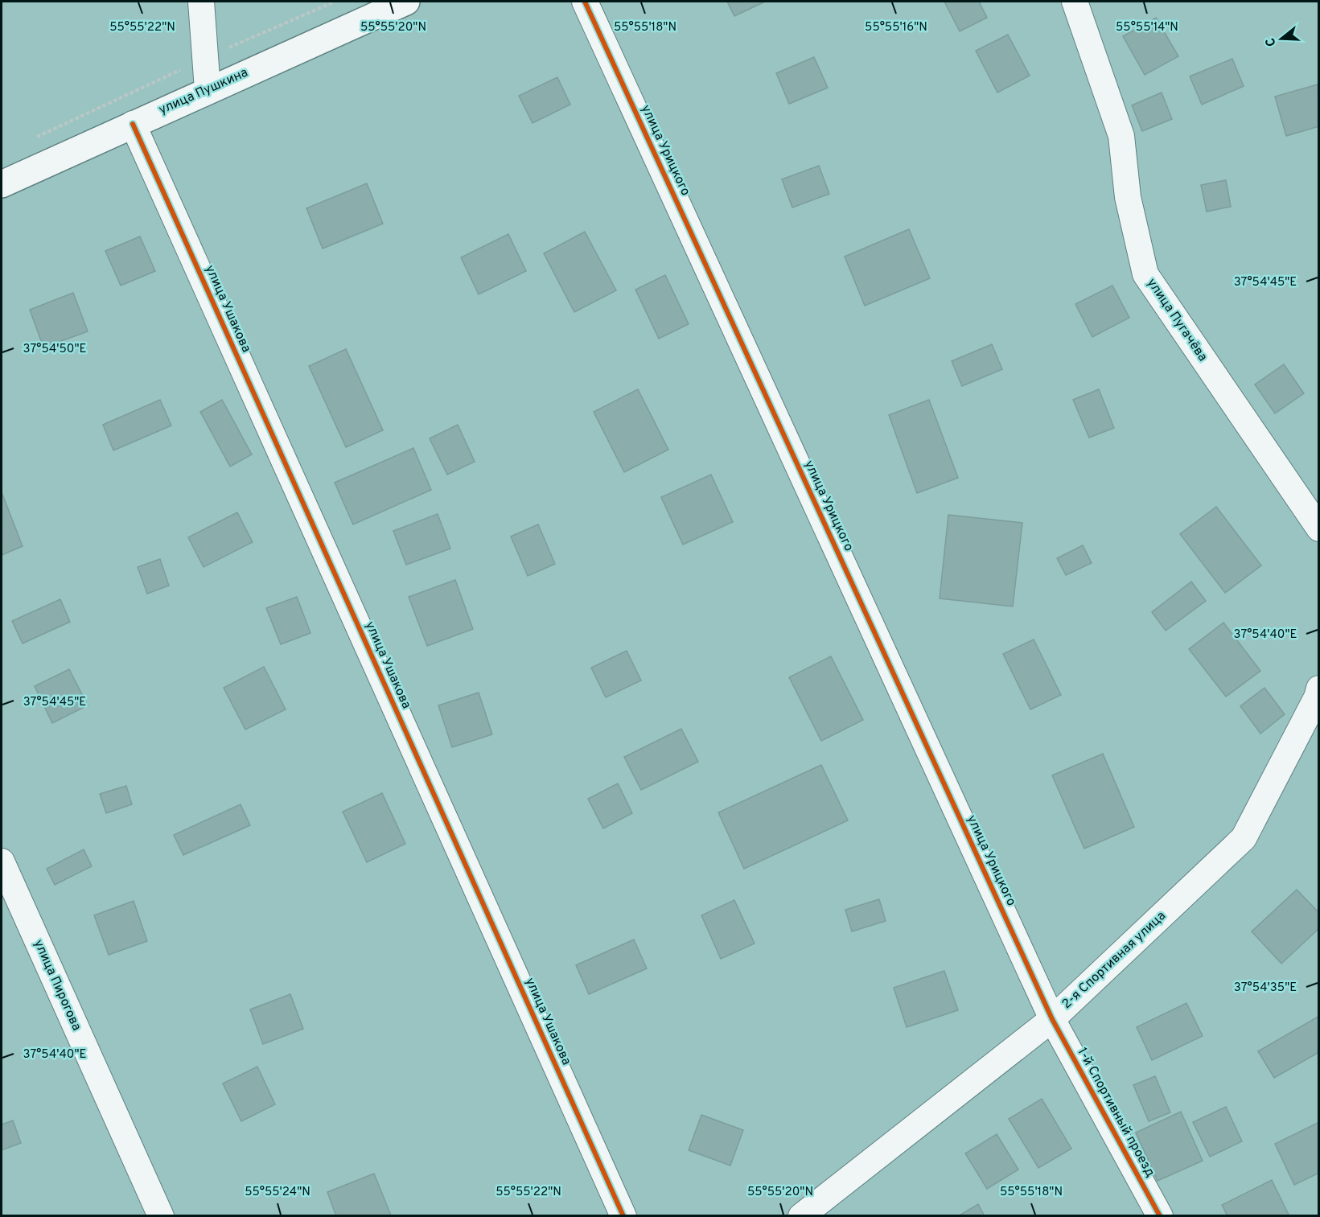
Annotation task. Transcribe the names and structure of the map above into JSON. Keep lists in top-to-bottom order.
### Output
{
  "streets": {
    "main road": ["улица Пушкина"],
    "street": [
      "улица Урицкого",
      "улица Ушакова",
      "улица Пугачёва",
      "2-я Спортивная улица",
      "улица Пирогова",
      "1-й Спортивный проезд"
    ]
  },
  "crossings": [
    ["улица Пушкина", "улица Ушакова"],
    ["улица Урицкого", "2-я Спортивная улица"],
    ["улица Урицкого", "1-й Спортивный проезд"],
    ["2-я Спортивная улица", "1-й Спортивный проезд"]
  ],
  "north": "left",
  "coordinates": [
    "55°55'22\"N",
    "55°55'20\"N",
    "55°55'18\"N",
    "55°55'16\"N",
    "55°55'14\"N",
    "37°54'45\"E",
    "37°54'50\"E",
    "37°54'40\"E",
    "37°54'35\"E",
    "55°55'24\"N"
  ]
}
